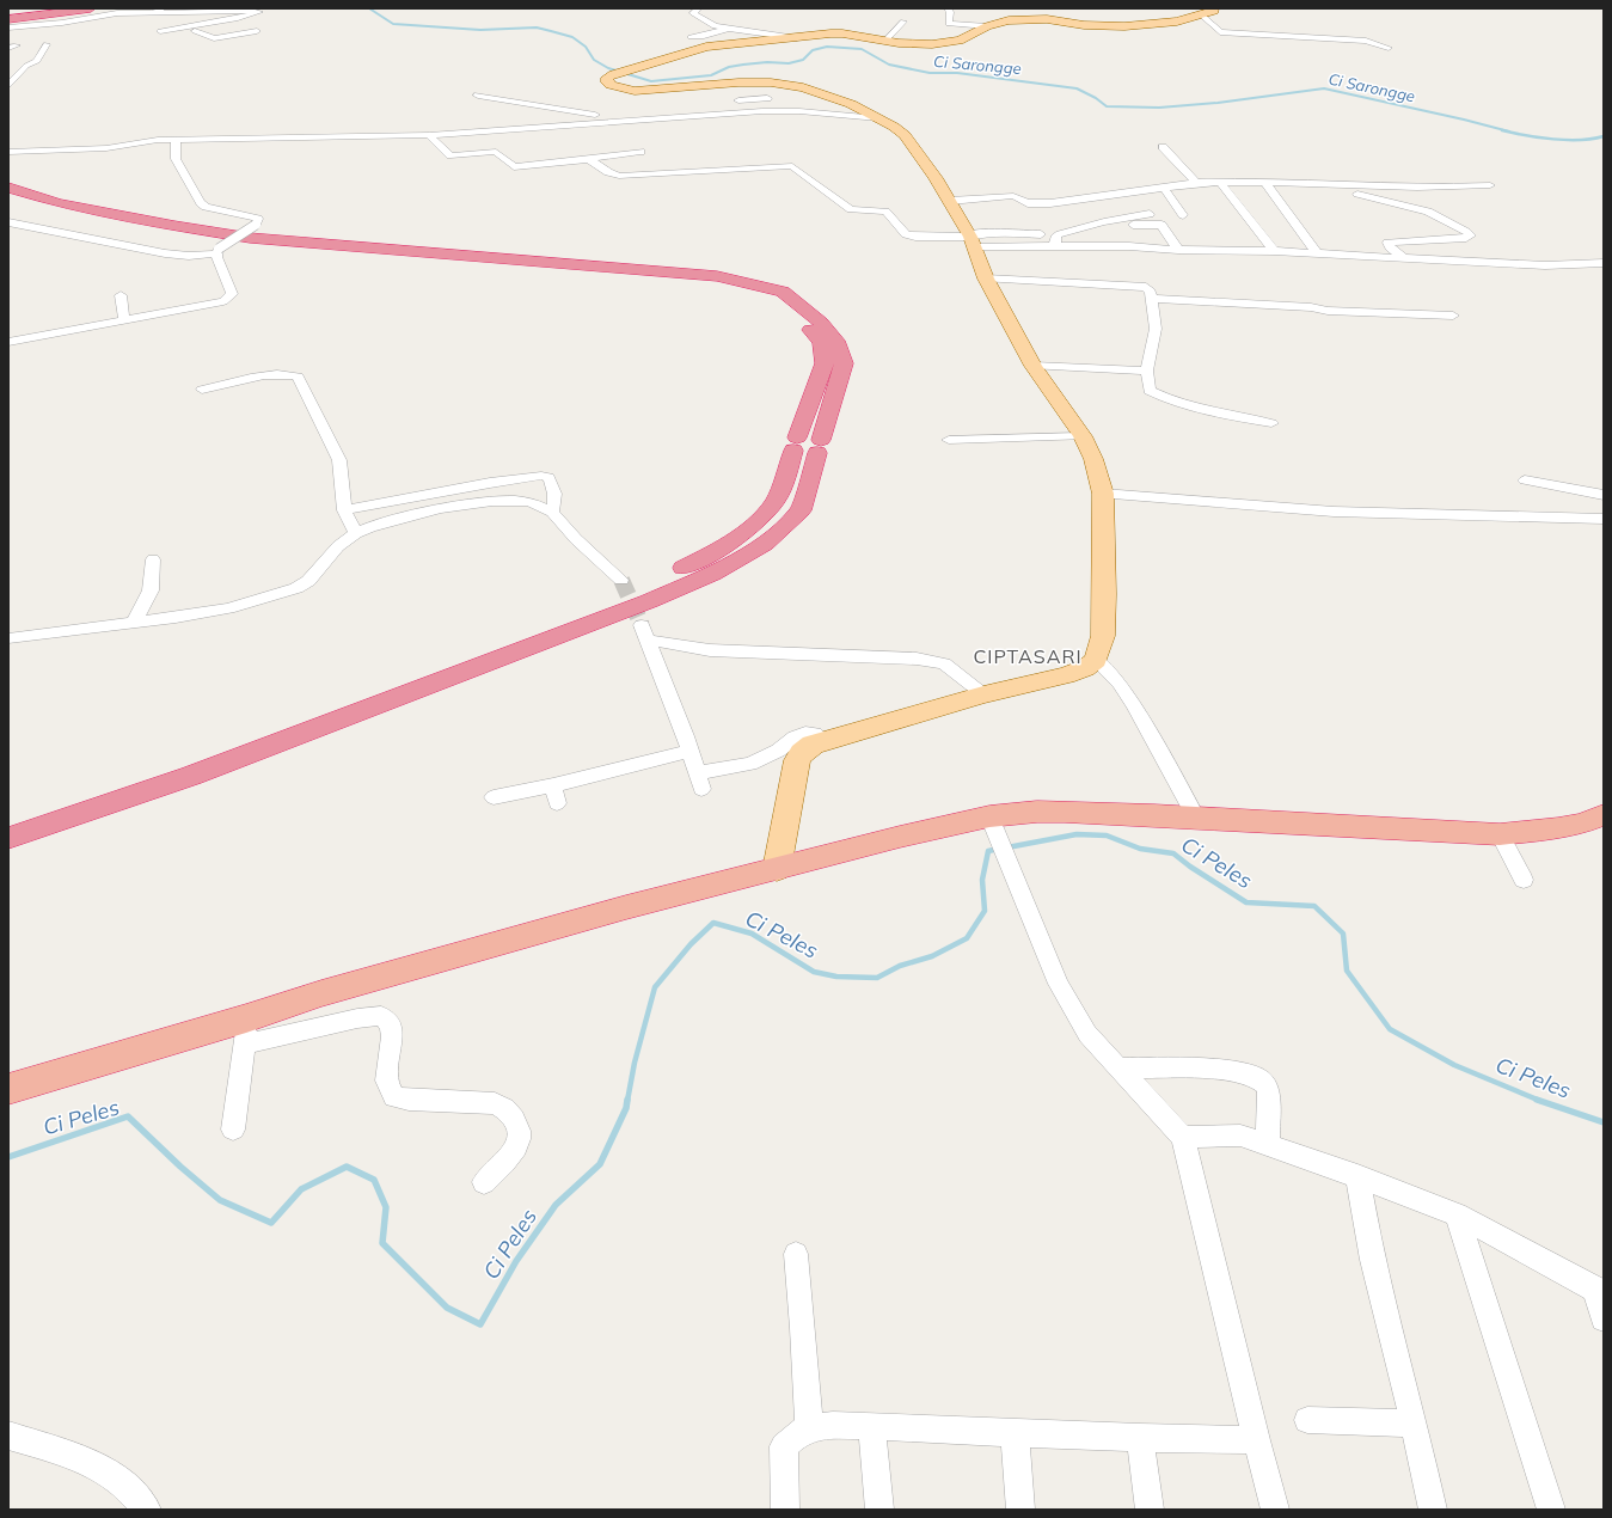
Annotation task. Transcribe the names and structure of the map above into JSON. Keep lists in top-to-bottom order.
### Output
{
  "districts": ["CIPTASARI"],
  "water": ["Ci Sarongge", "Ci Peles"]
}
